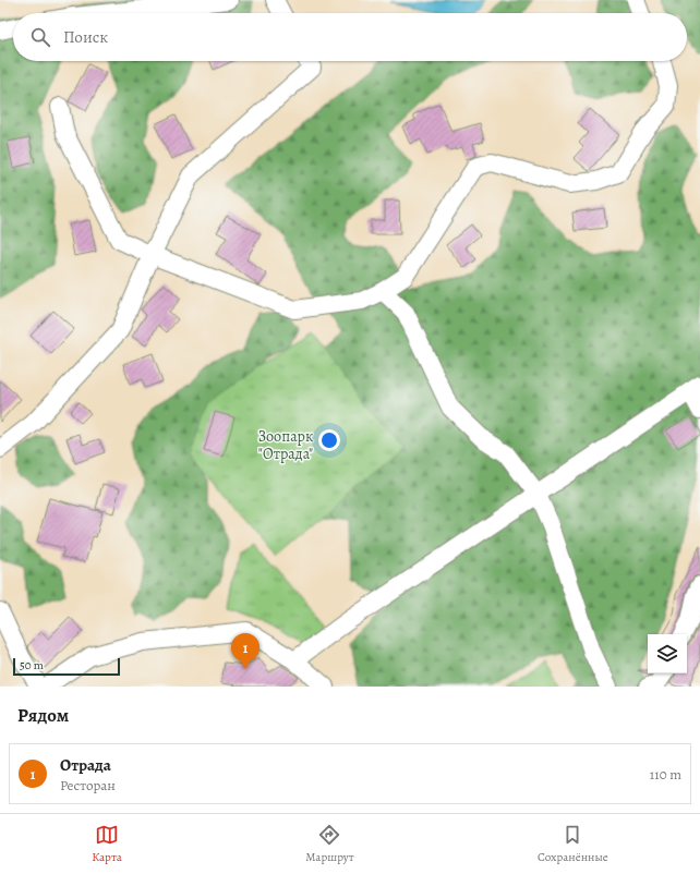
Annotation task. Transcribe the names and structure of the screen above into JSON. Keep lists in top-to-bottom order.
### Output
{
  "parks": ["Зоопарк \"Отрада\""],
  "scale_bar": "50 m",
  "page": {
    "search": "Поиск",
    "pins": "1",
    "scale": "50 m",
    "heading": "Рядом",
    "list": [
      {
        "mark": "1",
        "name": "Отрада",
        "note": "Ресторан",
        "value": "110 m"
      }
    ],
    "nav": ["Карта", "Маршрут", "Сохранённые"]
  }
}
